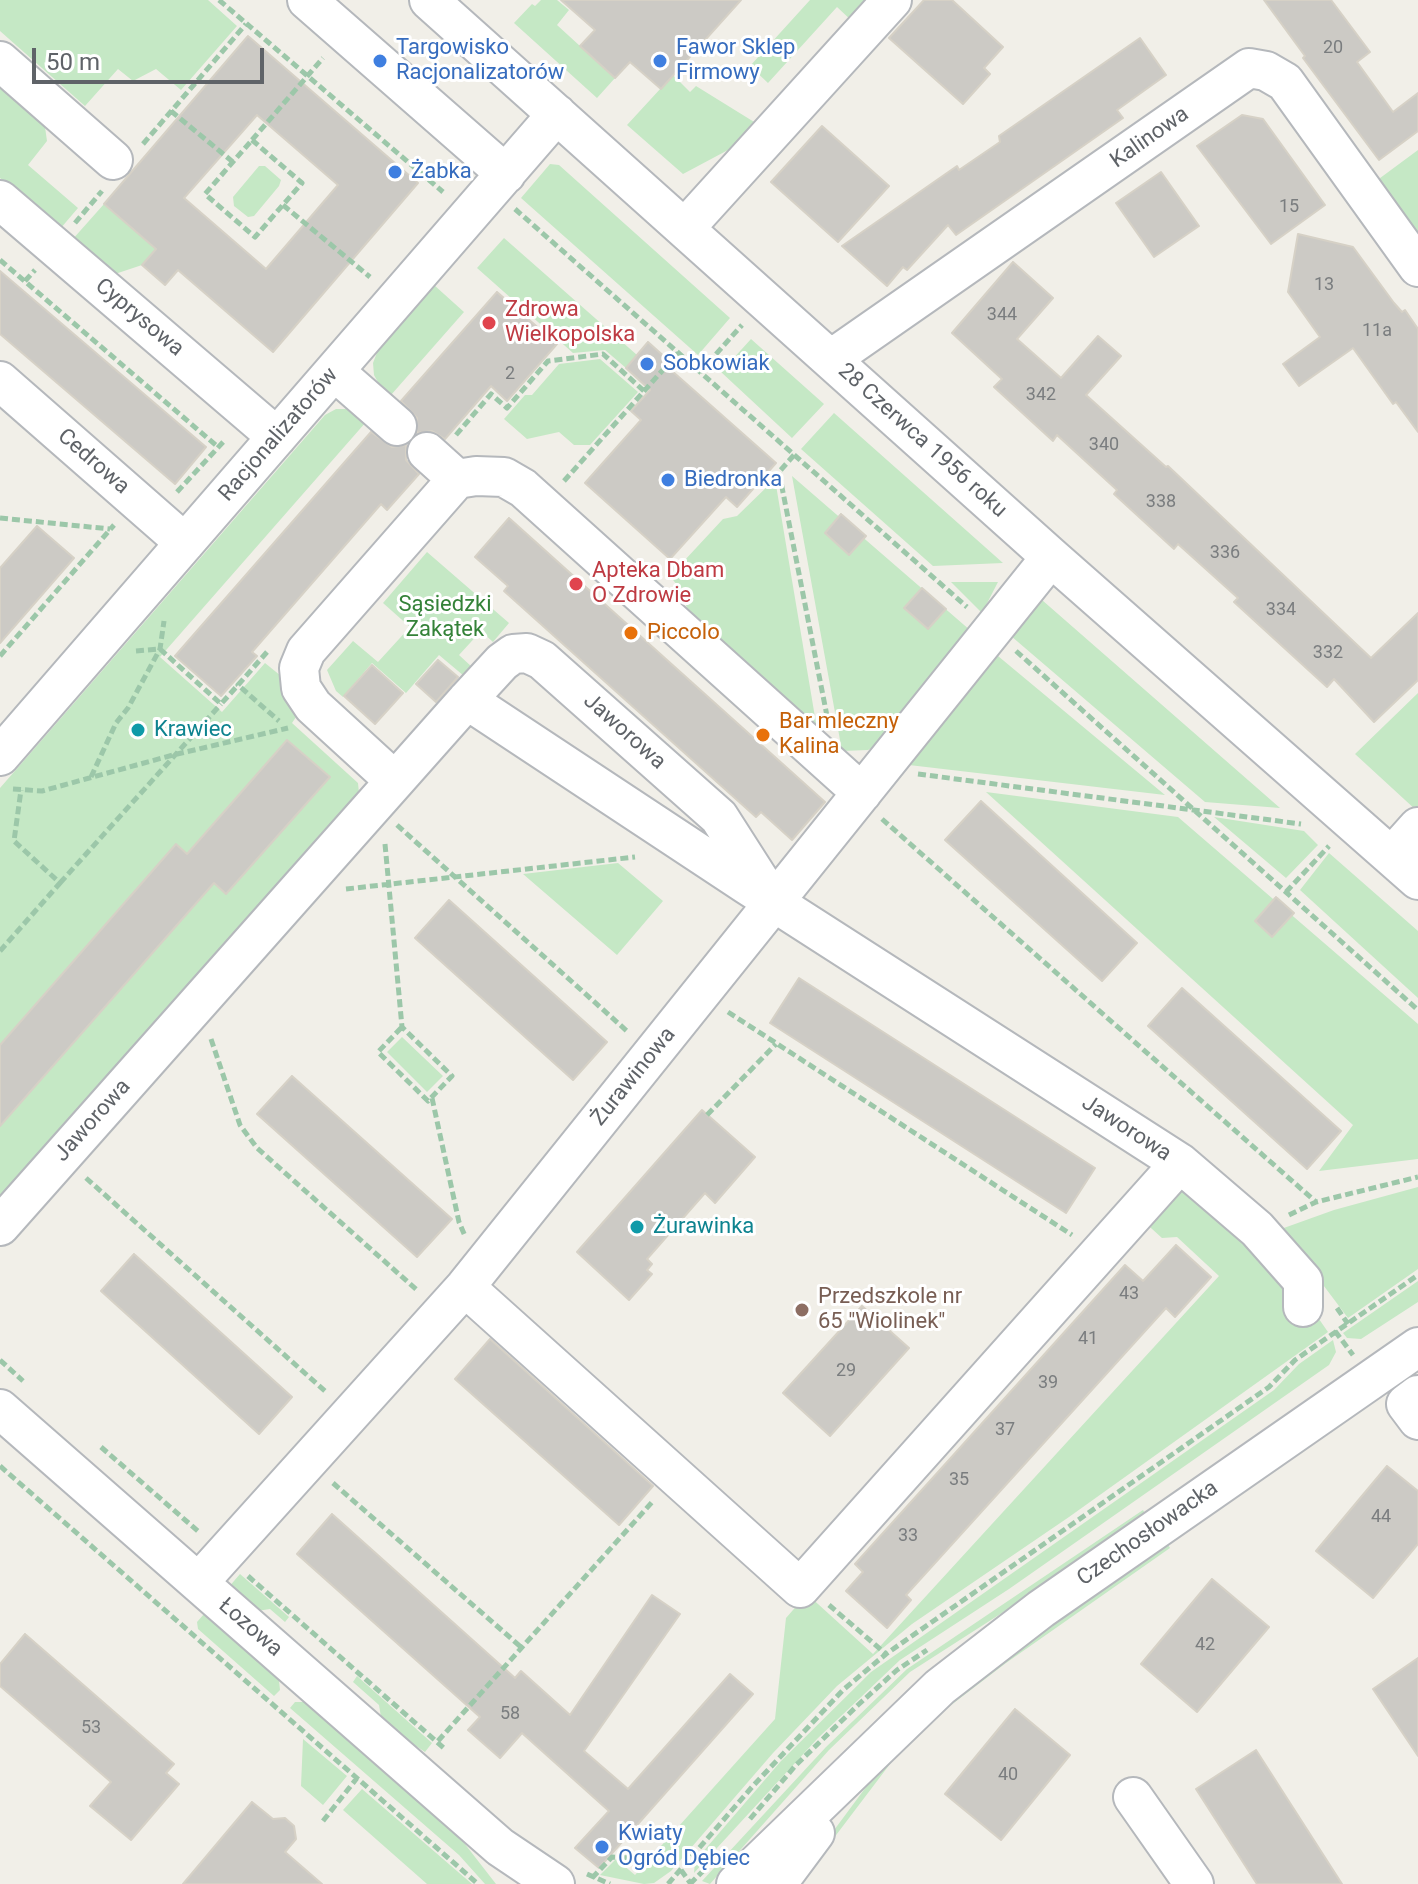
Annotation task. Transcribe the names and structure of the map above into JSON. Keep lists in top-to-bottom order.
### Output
{
  "streets": {
    "street": [
      "Kalinowa",
      "Cyprysowa",
      "Racjonalizatorów",
      "28 Czerwca 1956 roku",
      "Cedrowa",
      "Jaworowa",
      "Żurawinowa",
      "Czechosłowacka",
      "Łozowa"
    ]
  },
  "crossings": [
    ["Kalinowa", "28 Czerwca 1956 roku"],
    ["Cyprysowa", "Racjonalizatorów"],
    ["Racjonalizatorów", "28 Czerwca 1956 roku"],
    ["Racjonalizatorów", "Cedrowa"],
    ["28 Czerwca 1956 roku", "Żurawinowa"],
    ["Jaworowa", "Żurawinowa"],
    ["Żurawinowa", "Łozowa"]
  ],
  "parks": ["Sąsiedzki Zakątek"],
  "places": [
    "Targowisko Racjonalizatorów",
    "Fawor Sklep Firmowy",
    "Żabka",
    "Zdrowa Wielkopolska",
    "Sobkowiak",
    "Biedronka",
    "Apteka Dbam O Zdrowie",
    "Piccolo",
    "Krawiec",
    "Bar mleczny Kalina",
    "Żurawinka",
    "Przedszkole nr 65 \"Wiolinek\"",
    "Kwiaty Ogród Dębiec"
  ],
  "house_numbers": [
    "20",
    "15",
    "13",
    "344",
    "11a",
    "2",
    "342",
    "340",
    "338",
    "336",
    "334",
    "332",
    "43",
    "41",
    "29",
    "39",
    "37",
    "35",
    "44",
    "33",
    "42",
    "58",
    "53",
    "40"
  ],
  "scale_bar": "50 m"
}
